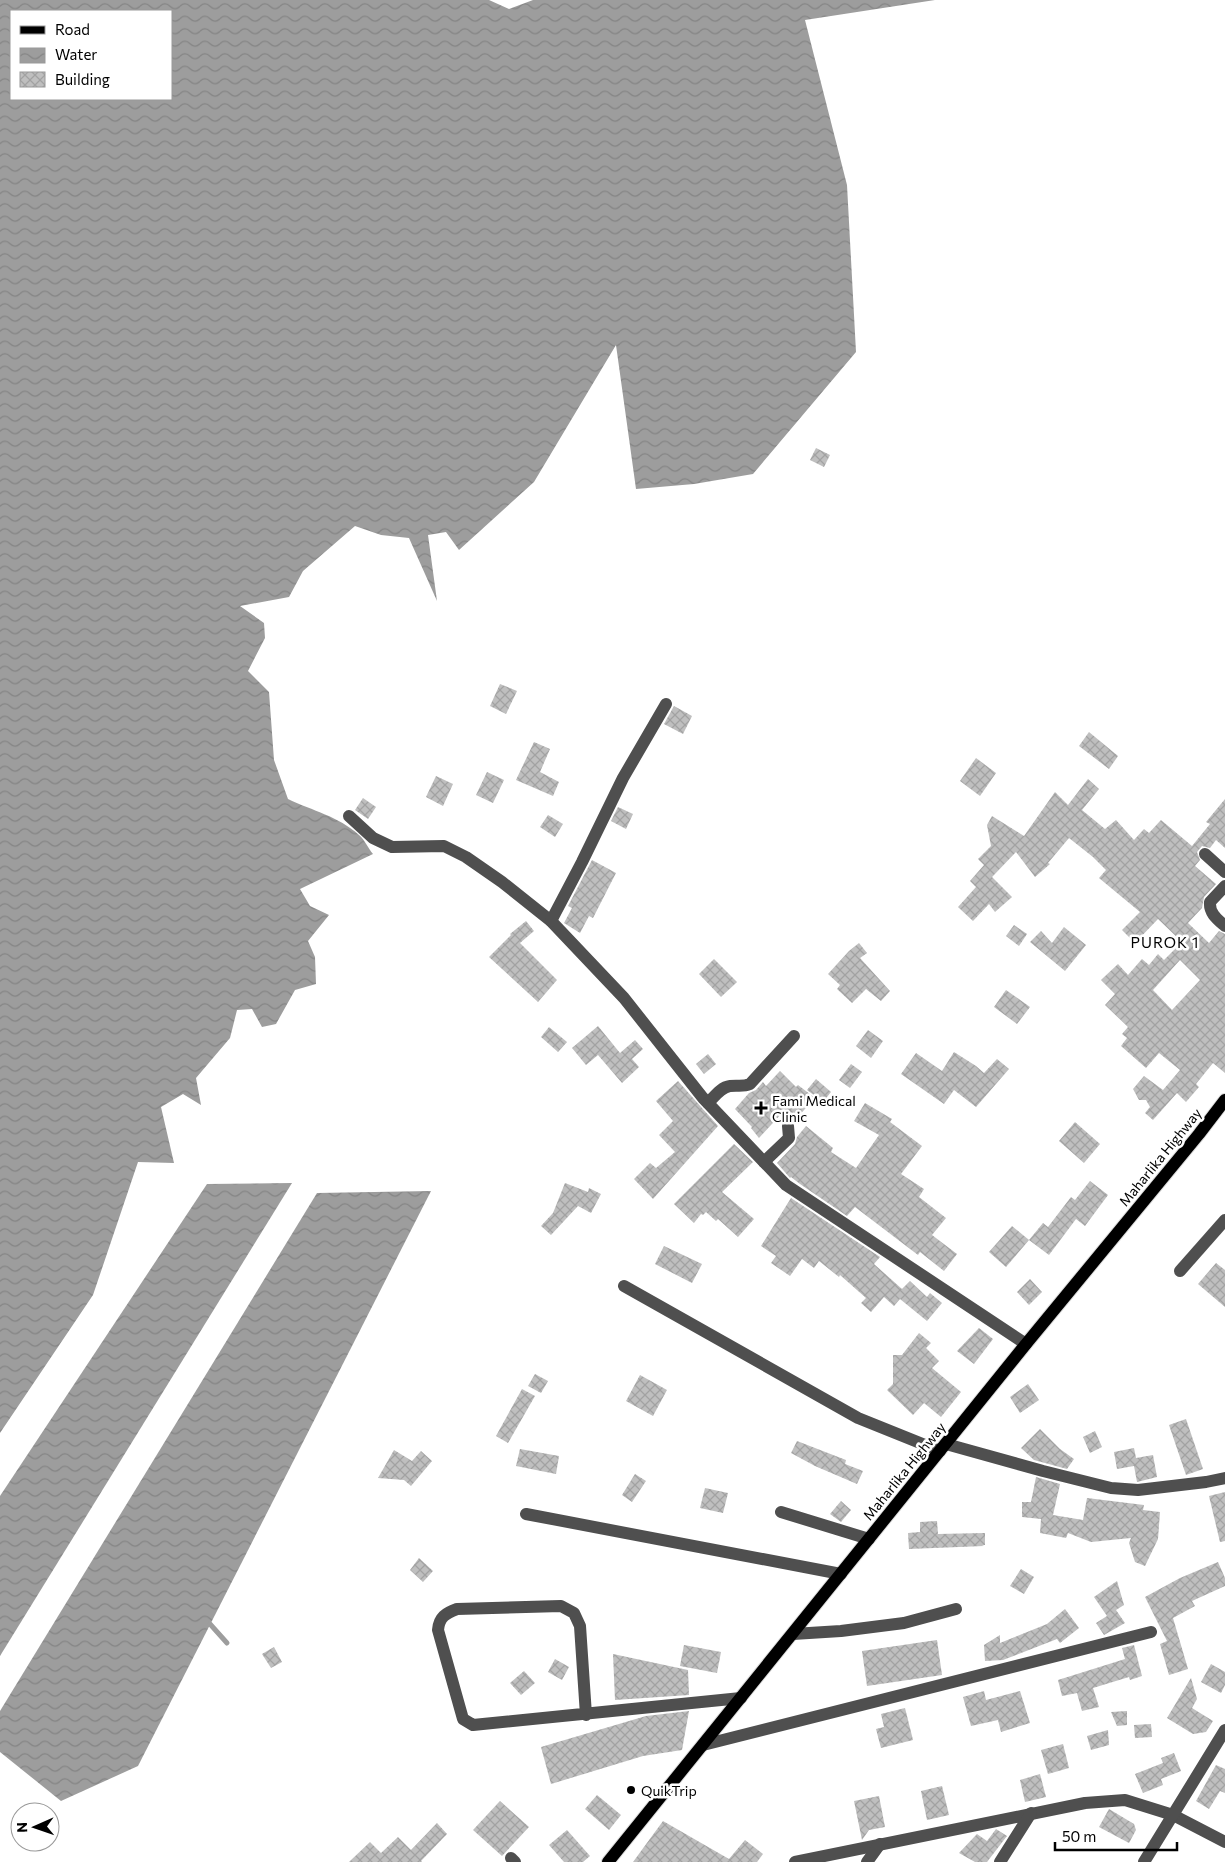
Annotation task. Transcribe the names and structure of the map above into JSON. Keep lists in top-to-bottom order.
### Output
{
  "streets": {
    "main road": ["Maharlika Highway"]
  },
  "districts": ["PUROK 1"],
  "places": {
    "health": ["Fami Medical Clinic"],
    "other": ["QuikTrip"]
  },
  "legend": ["Road", "Water", "Building"],
  "scale_bar": "50 m",
  "north": "left"
}
